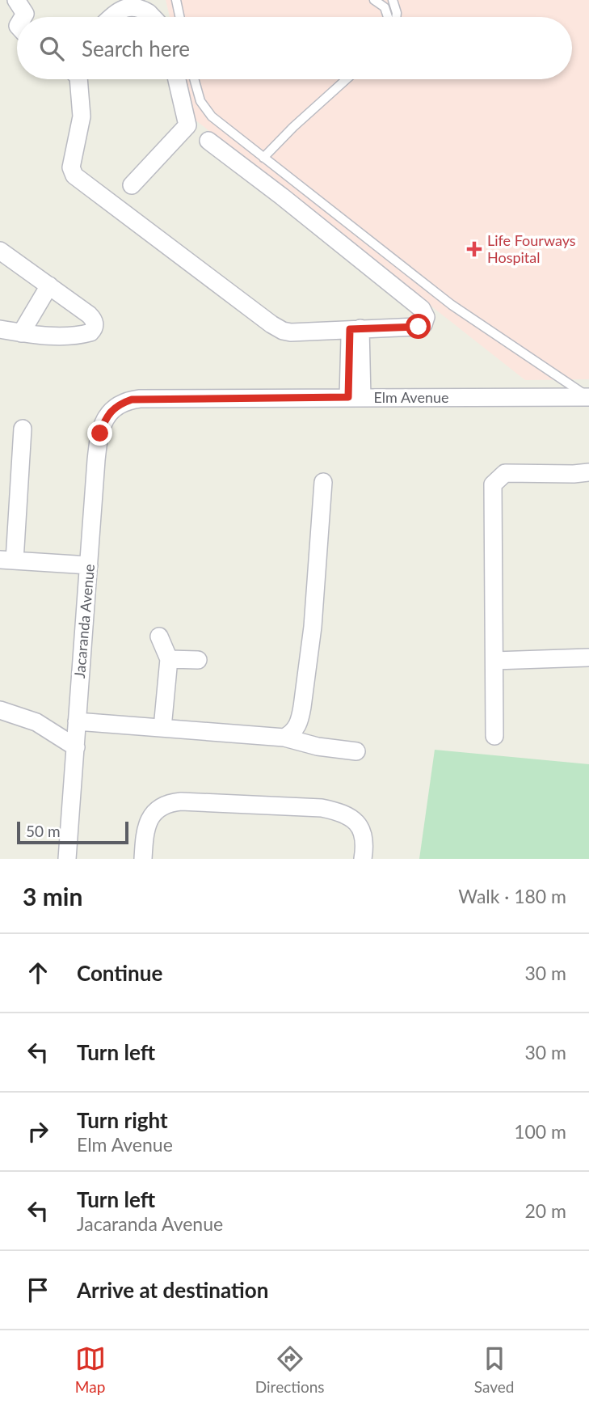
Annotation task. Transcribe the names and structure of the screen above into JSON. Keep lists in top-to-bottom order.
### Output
{
  "streets": {
    "street": ["Elm Avenue", "Jacaranda Avenue"]
  },
  "crossings": [
    ["Elm Avenue", "Jacaranda Avenue"]
  ],
  "places": {
    "health": ["Life Fourways Hospital"]
  },
  "scale_bar": "50 m",
  "page": {
    "search": "Search here",
    "scale": "50 m",
    "heading": ["3 min", "Walk · 180 m"],
    "list": [
      ["Continue", "30 m"],
      ["Turn left", "30 m"],
      ["Turn right", "Elm Avenue", "100 m"],
      ["Turn left", "Jacaranda Avenue", "20 m"],
      "Arrive at destination"
    ],
    "nav": ["Map", "Directions", "Saved"]
  }
}
